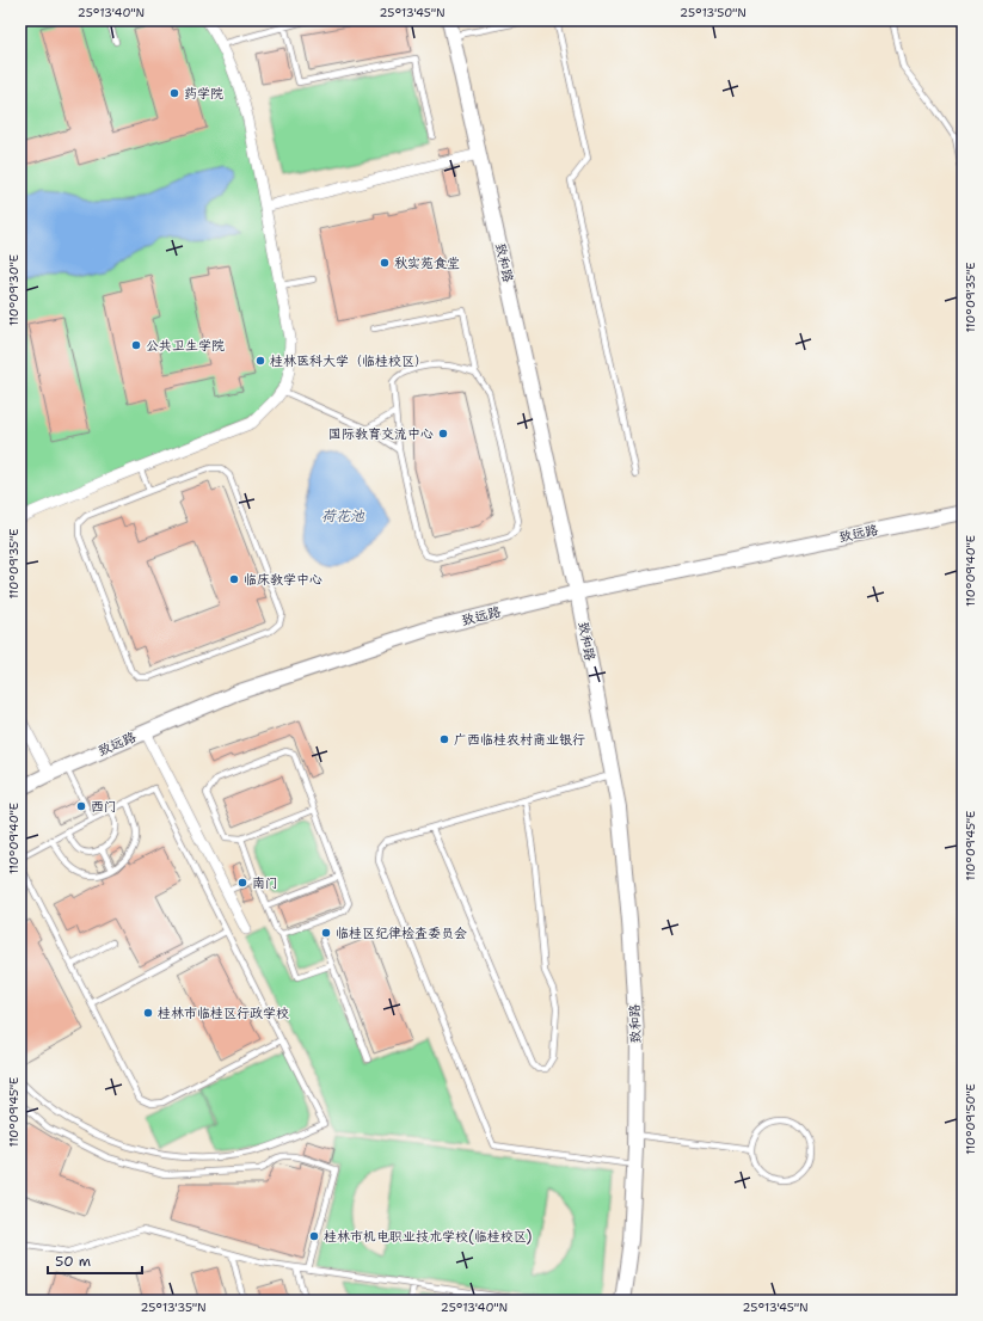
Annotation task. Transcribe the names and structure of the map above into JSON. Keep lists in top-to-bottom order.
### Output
{
  "streets": {
    "main road": ["致和路", "致远路"]
  },
  "crossings": [
    ["致和路", "致远路"]
  ],
  "water": ["荷花池"],
  "places": [
    "药学院",
    "秋实苑食堂",
    "公共卫生学院",
    "桂林医科大学（临桂校区）",
    "国际教育交流中心",
    "临床教学中心",
    "广西临桂农村商业银行",
    "西门",
    "南门",
    "临桂区纪律检查委员会",
    "桂林市临桂区行政学校",
    "桂林市机电职业技术学校(临桂校区)"
  ],
  "scale_bar": "50 m",
  "coordinates": [
    "25°13'40\"N",
    "25°13'45\"N",
    "25°13'50\"N",
    "110°09'30\"E",
    "110°09'35\"E",
    "110°09'40\"E",
    "110°09'45\"E",
    "110°09'50\"E",
    "25°13'35\"N"
  ]
}
